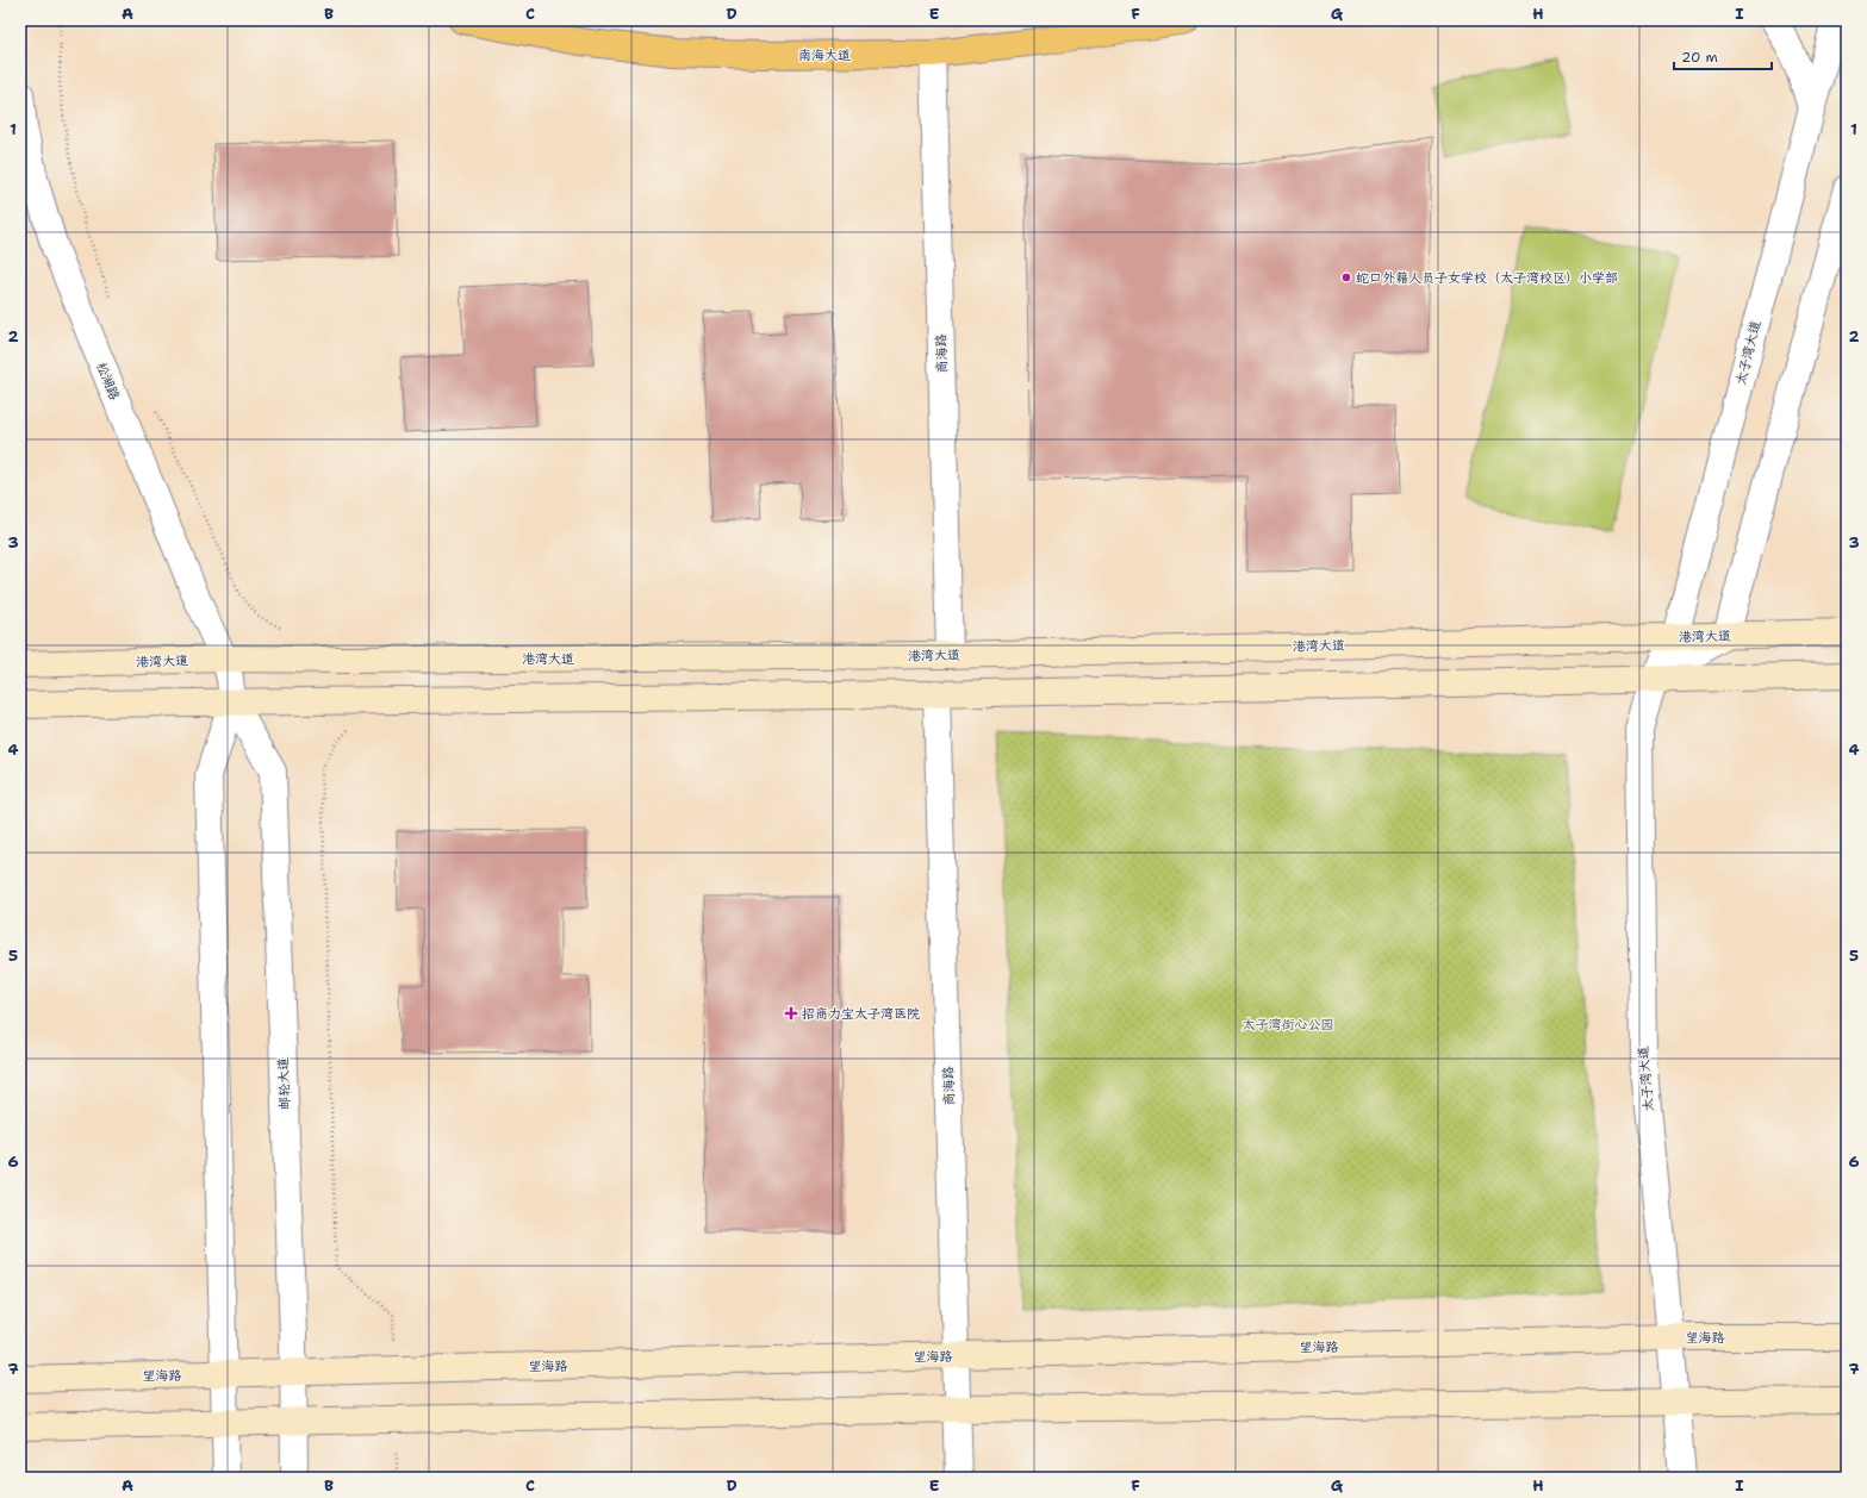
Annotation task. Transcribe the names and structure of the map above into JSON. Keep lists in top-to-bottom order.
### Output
{
  "streets": {
    "main road": ["南海大道", "港湾大道", "望海路"],
    "street": [
      "太子湾大道",
      "商海路",
      "松湖路",
      "邮轮大道"
    ]
  },
  "crossings": [
    ["南海大道", "商海路"],
    ["太子湾大道", "港湾大道"],
    ["太子湾大道", "望海路"],
    ["商海路", "港湾大道"],
    ["商海路", "望海路"],
    ["松湖路", "港湾大道"],
    ["松湖路", "邮轮大道"],
    ["港湾大道", "邮轮大道"],
    ["邮轮大道", "望海路"]
  ],
  "parks": ["太子湾街心公园"],
  "places": {
    "other": ["蛇口外籍人员子女学校（太子湾校区）小学部"],
    "health": ["招商力宝太子湾医院"]
  },
  "scale_bar": "20 m",
  "grid": {
    "columns": [
      "A",
      "B",
      "C",
      "D",
      "E",
      "F",
      "G",
      "H",
      "I"
    ],
    "rows": [
      "1",
      "2",
      "3",
      "4",
      "5",
      "6",
      "7"
    ]
  }
}
